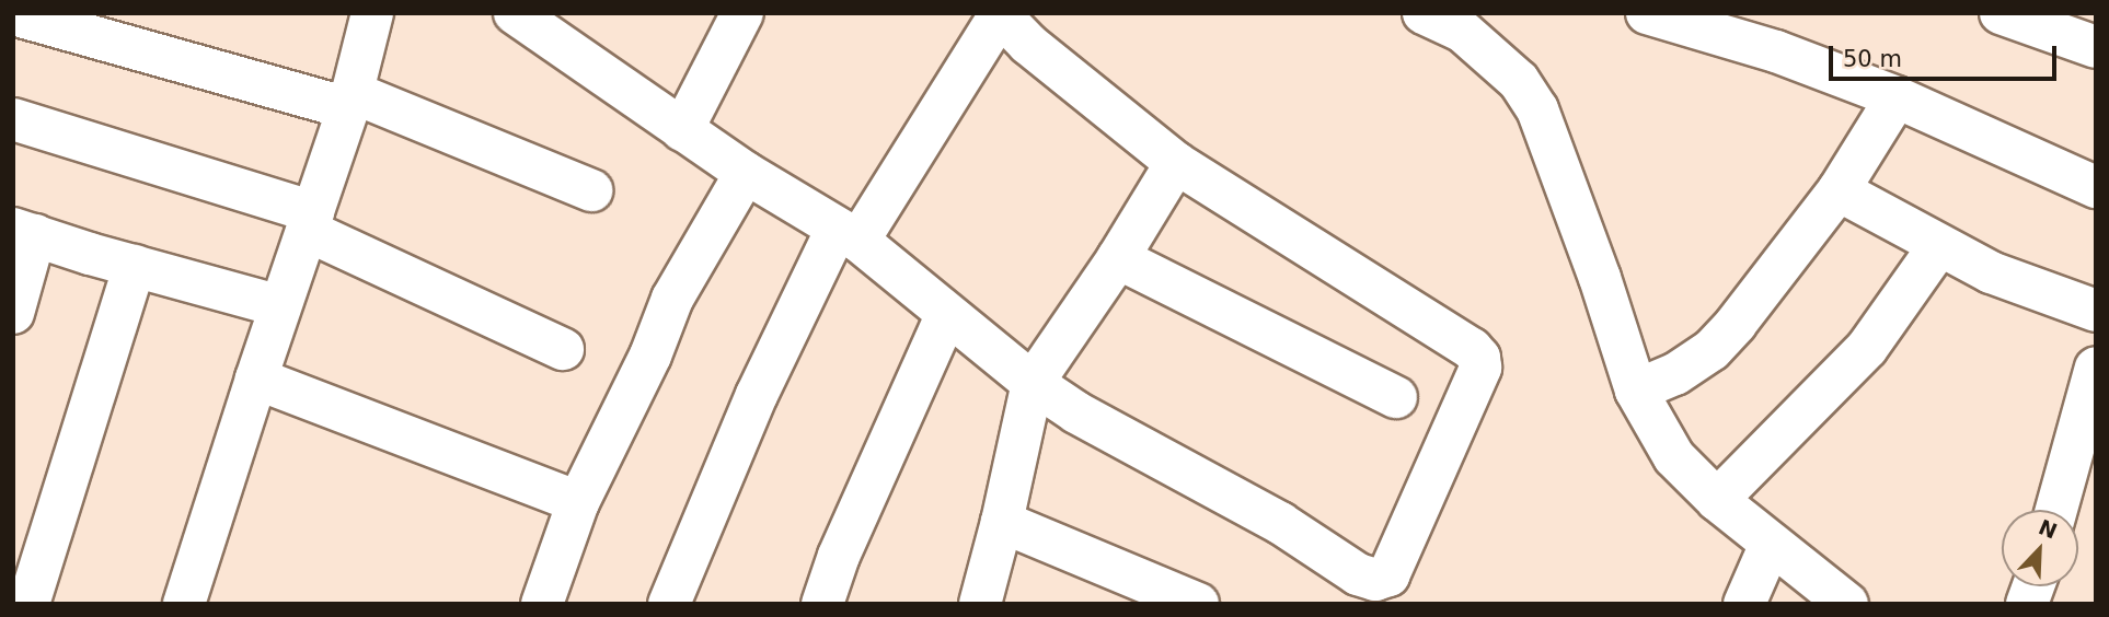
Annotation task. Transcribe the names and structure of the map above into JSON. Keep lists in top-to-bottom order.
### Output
{
  "scale_bar": "50 m",
  "north": "top right"
}
